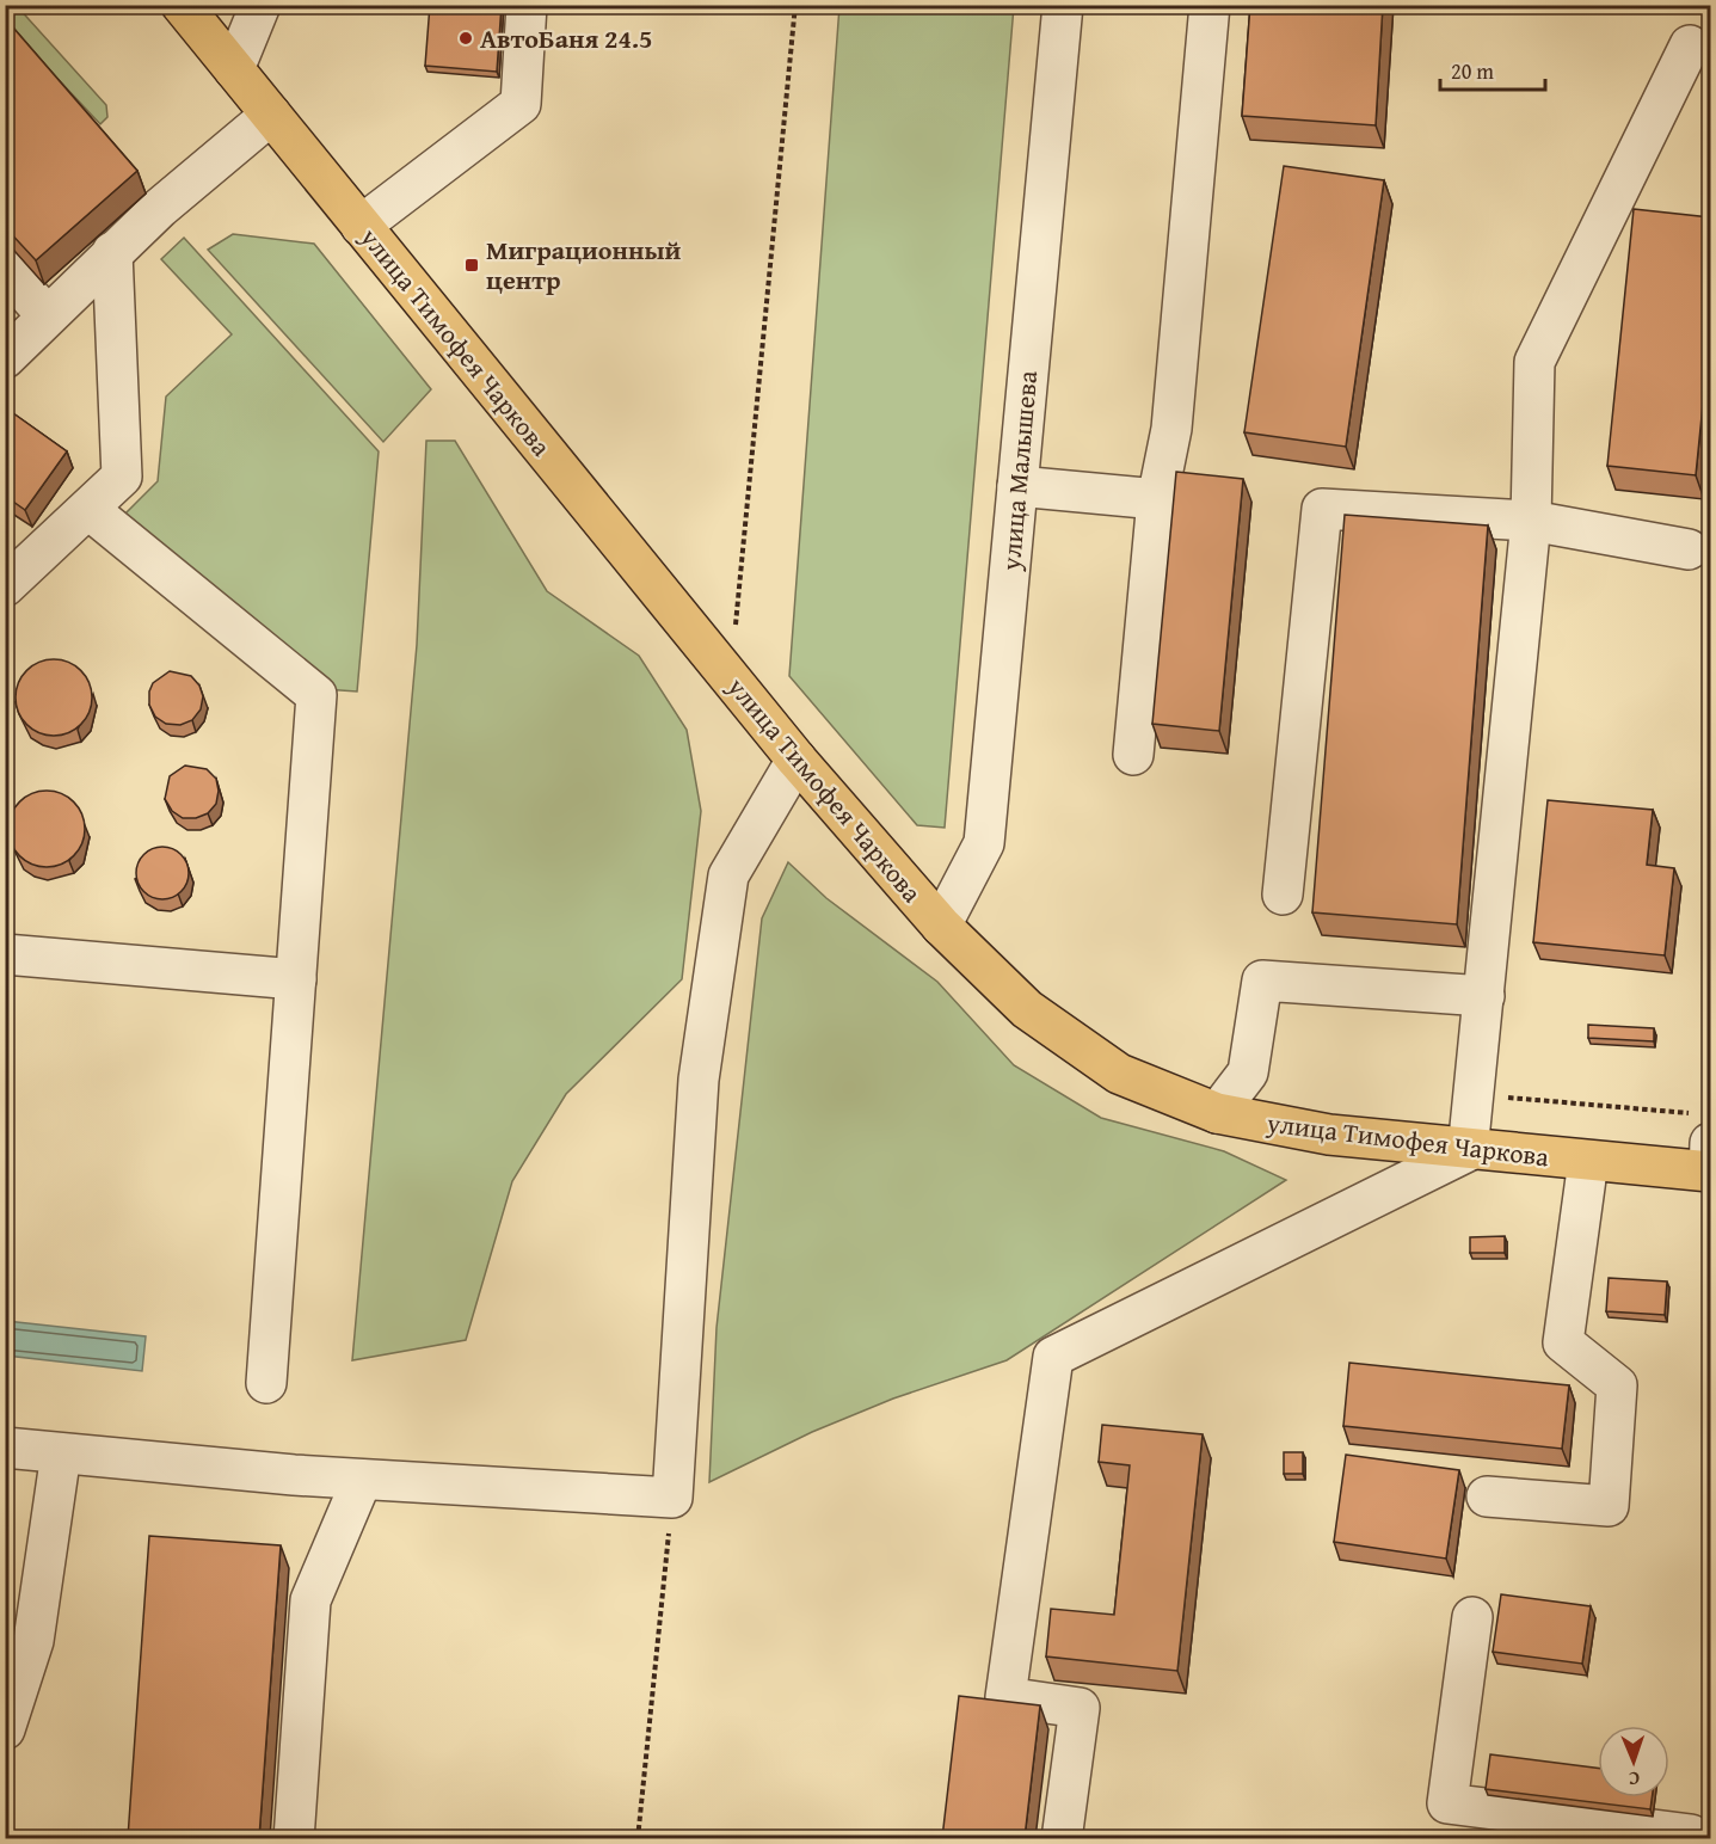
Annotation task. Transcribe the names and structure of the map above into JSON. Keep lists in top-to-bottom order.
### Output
{
  "streets": {
    "main road": ["улица Тимофея Чаркова"],
    "lane": ["улица Малышева"]
  },
  "crossings": [
    ["улица Тимофея Чаркова", "улица Малышева"]
  ],
  "places": {
    "other": ["АвтоБаня 24.5"],
    "transit": ["Миграционный центр"]
  },
  "scale_bar": "20 m",
  "north": "bottom"
}
